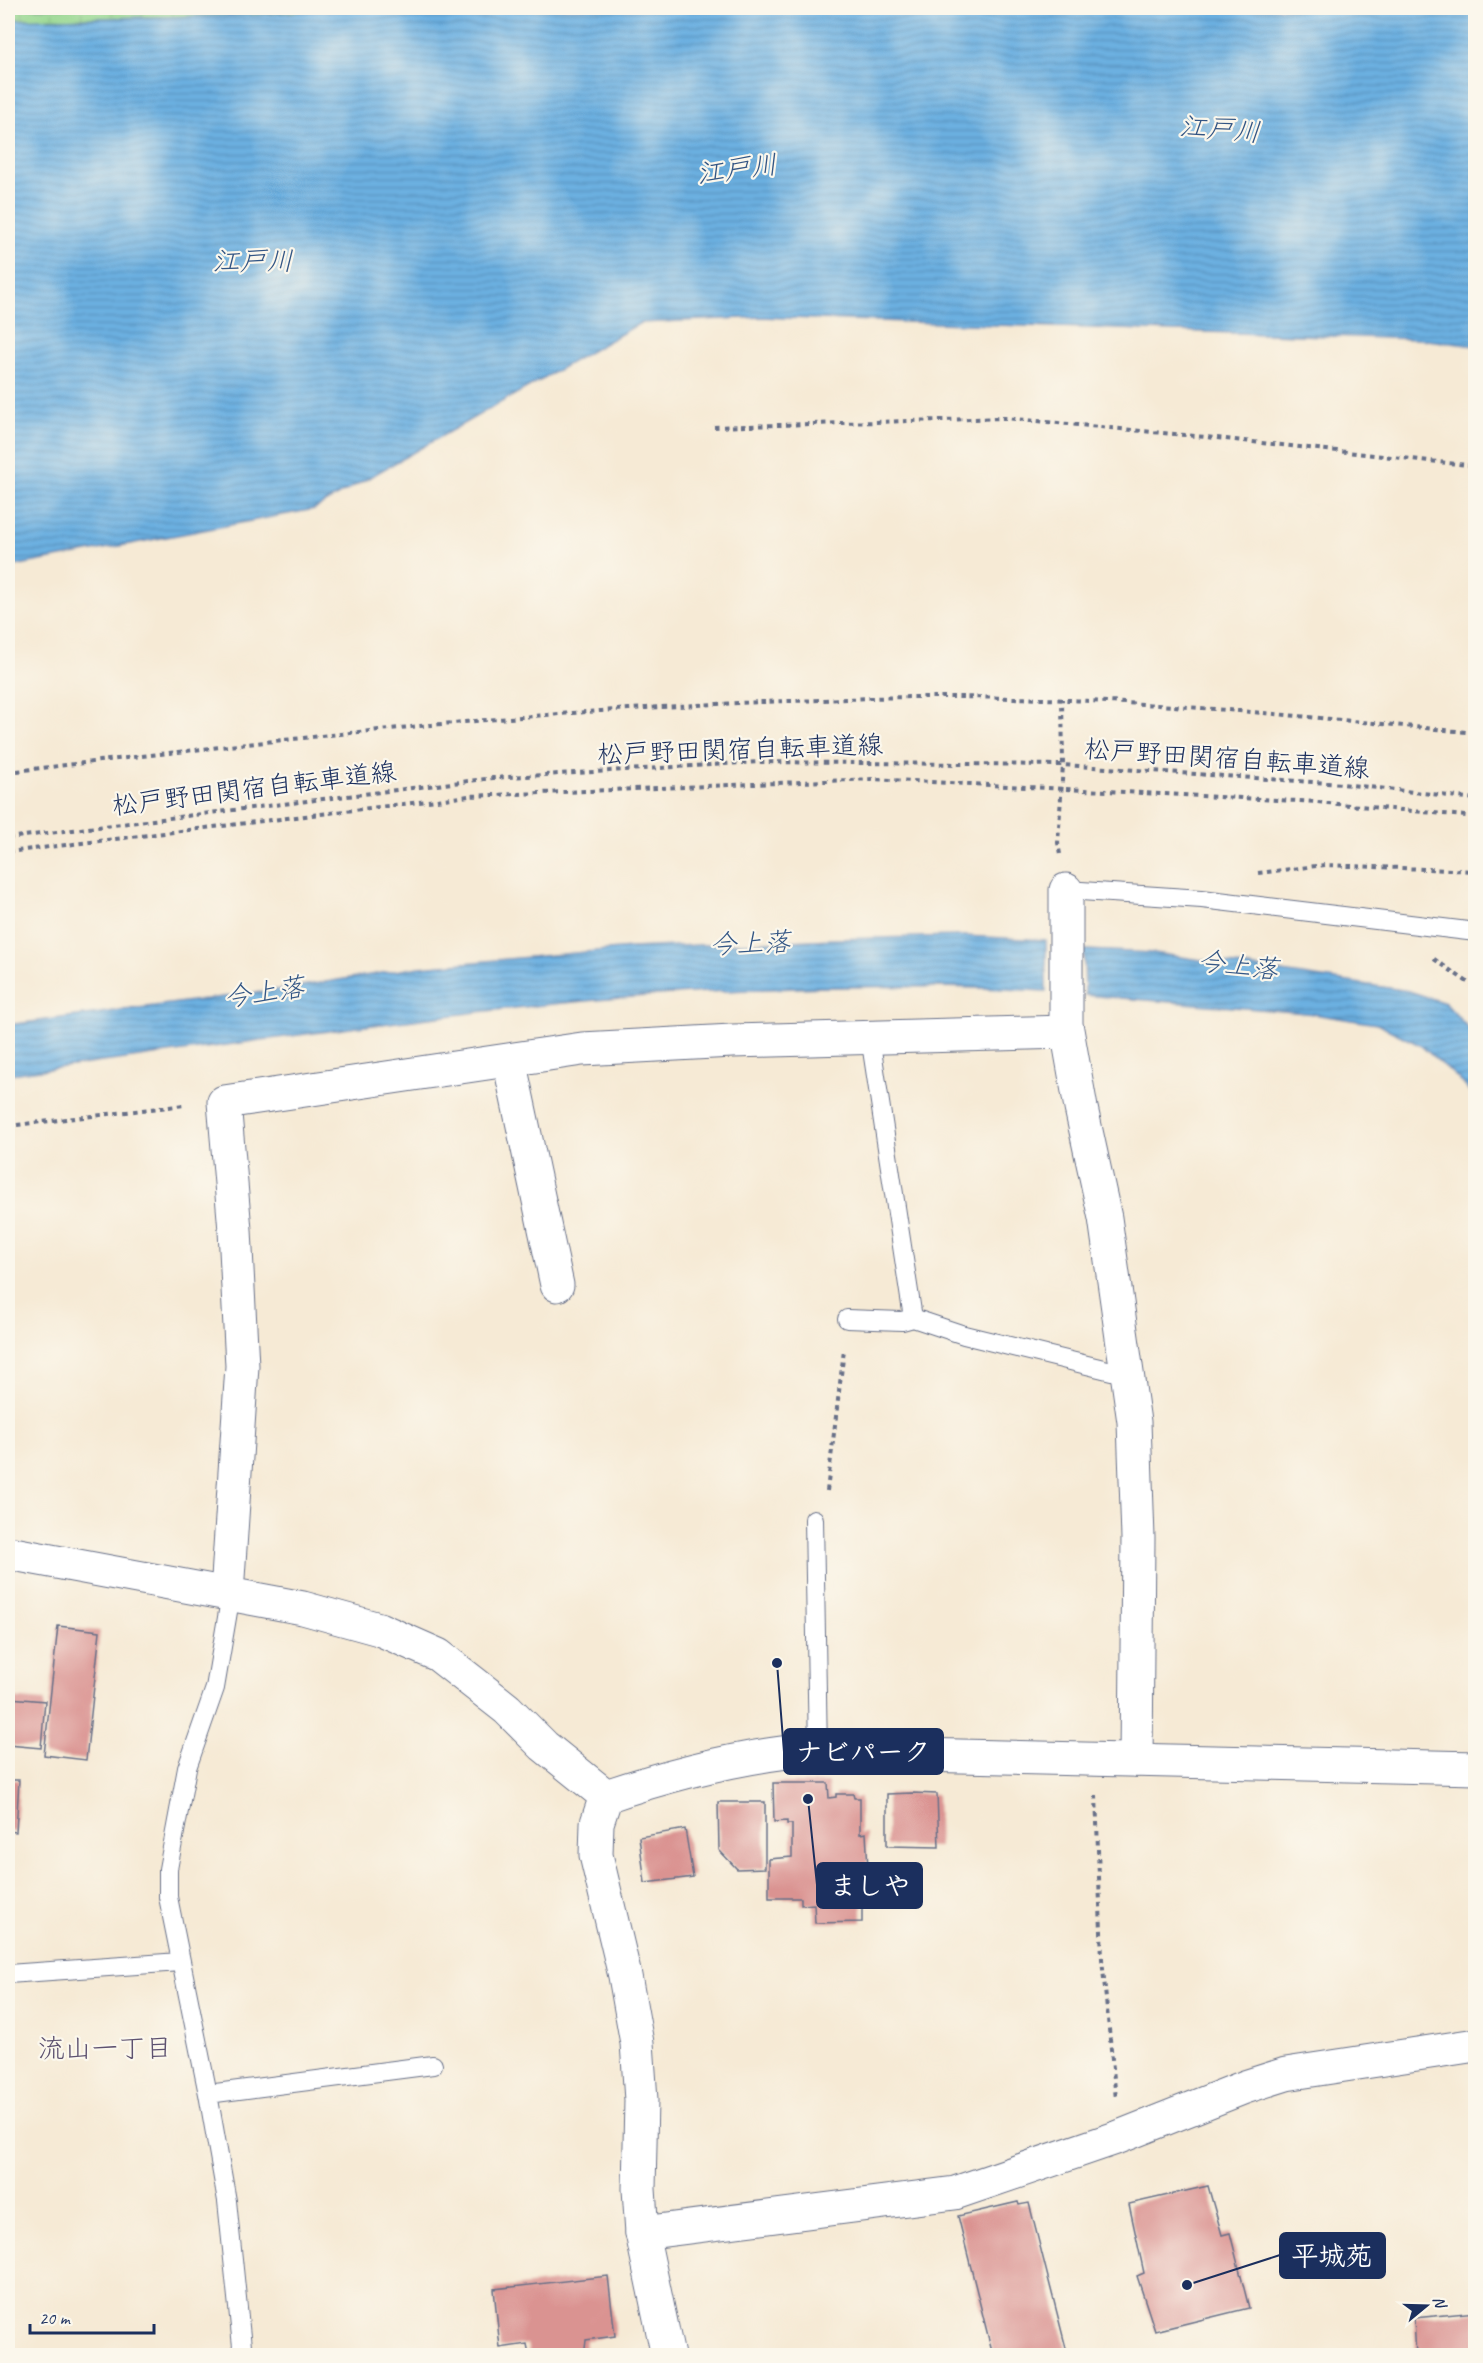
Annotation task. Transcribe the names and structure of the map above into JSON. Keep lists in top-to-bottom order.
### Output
{
  "streets": {
    "path": ["松戸野田関宿自転車道線"]
  },
  "districts": ["流山一丁目"],
  "water": ["江戸川", "今上落"],
  "places": ["ナビパーク", "ましや", "平城苑"],
  "scale_bar": "20 m",
  "north": "right"
}
